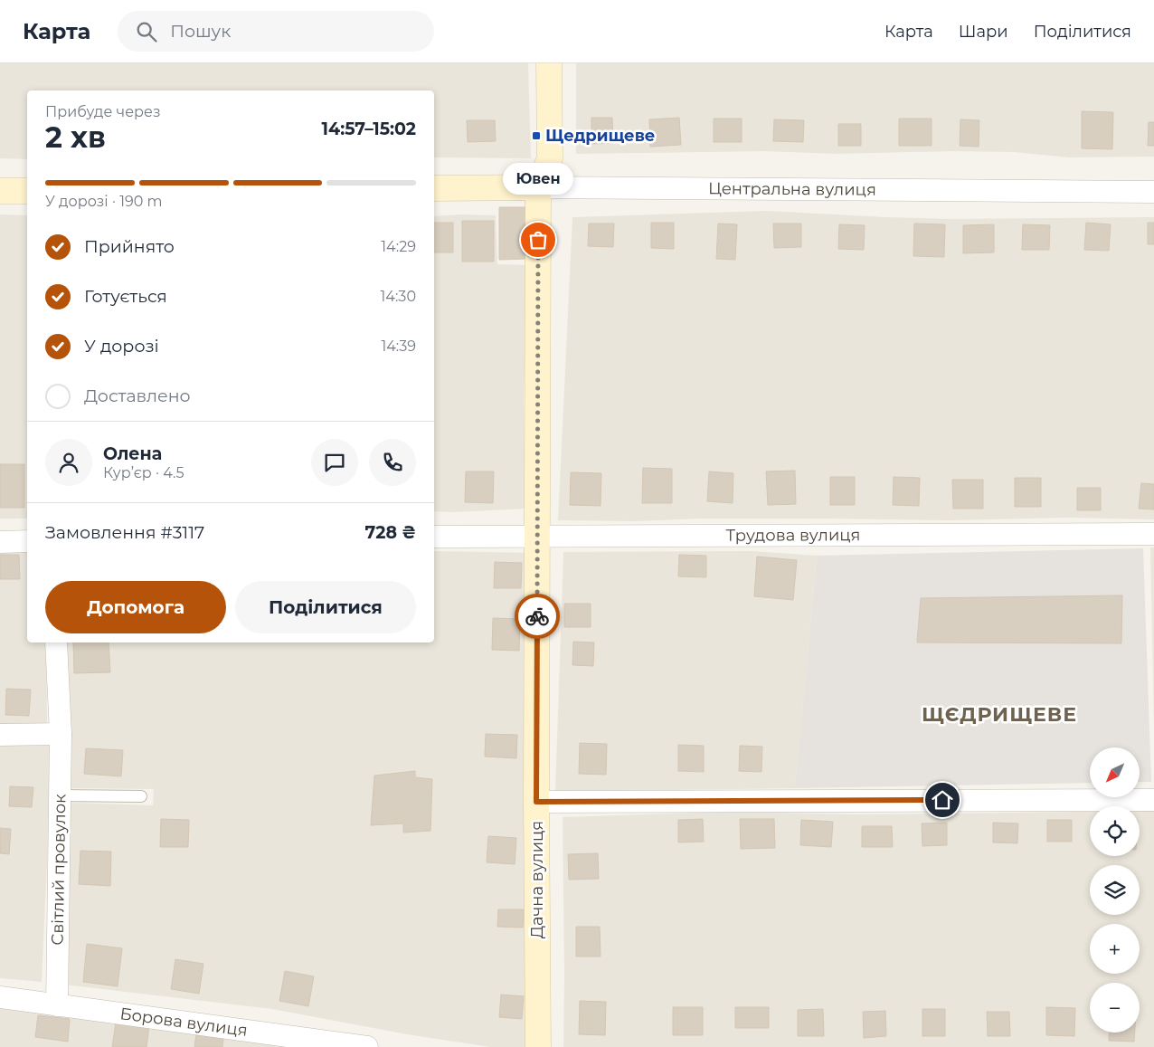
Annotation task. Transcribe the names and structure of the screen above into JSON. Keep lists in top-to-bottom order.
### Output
{
  "streets": {
    "street": [
      "Центральна вулиця",
      "Трудова вулиця",
      "Світлий провулок",
      "Дачна вулиця",
      "Борова вулиця"
    ]
  },
  "crossings": [
    ["Центральна вулиця", "Дачна вулиця"],
    ["Трудова вулиця", "Дачна вулиця"],
    ["Світлий провулок", "Борова вулиця"]
  ],
  "districts": ["ЩЄДРИЩЕВЕ"],
  "places": {
    "transit": ["Щедрищеве"],
    "other": ["Ювен"]
  },
  "north": "bottom left",
  "page": {
    "header": "Карта",
    "search": "Пошук",
    "nav": ["Карта", "Шари", "Поділитися"],
    "heading": ["2 хв", "Прибуде через", "14:57–15:02"],
    "panel": [
      "Олена",
      "Кур’єр · 4.5",
      "Замовлення #3117",
      "728 ₴"
    ],
    "bubble": "Ювен",
    "bar": "У дорозі · 190 m",
    "list": [
      ["Прийнято", "14:29"],
      ["Готується", "14:30"],
      ["У дорозі", "14:39"],
      "Доставлено"
    ],
    "buttons": ["Допомога", "Поділитися"],
    "map_buttons": ["+", "−"]
  }
}
